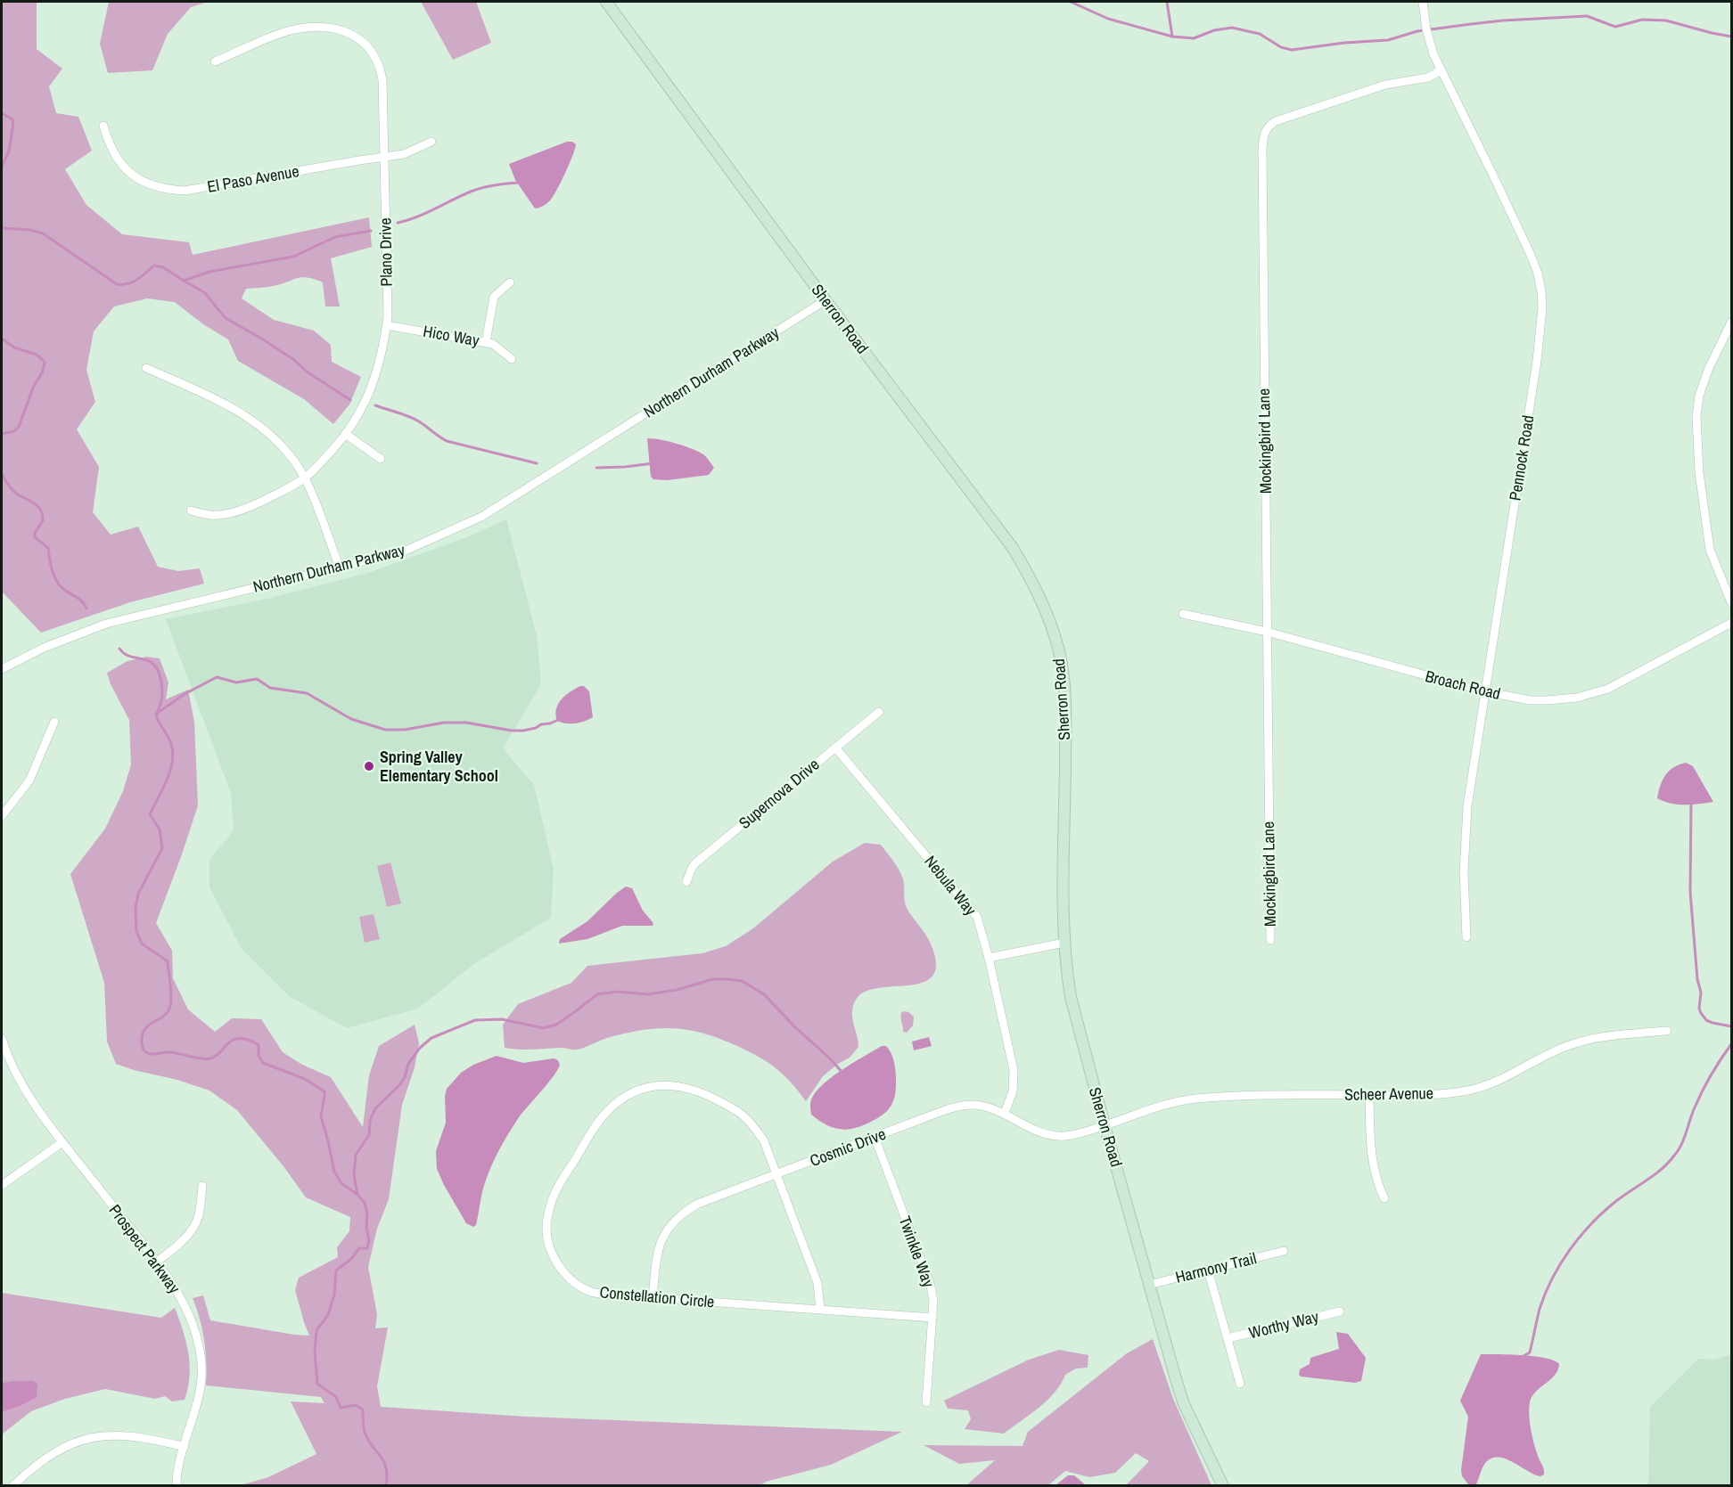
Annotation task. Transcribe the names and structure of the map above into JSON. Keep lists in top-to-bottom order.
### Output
{
  "streets": {
    "main road": ["Sherron Road"],
    "street": [
      "El Paso Avenue",
      "Plano Drive",
      "Hico Way",
      "Northern Durham Parkway",
      "Mockingbird Lane",
      "Pennock Road",
      "Broach Road",
      "Supernova Drive",
      "Nebula Way",
      "Scheer Avenue",
      "Cosmic Drive",
      "Prospect Parkway",
      "Twinkle Way",
      "Harmony Trail",
      "Constellation Circle",
      "Worthy Way"
    ]
  },
  "crossings": [
    ["El Paso Avenue", "Plano Drive"],
    ["Plano Drive", "Hico Way"],
    ["Sherron Road", "Northern Durham Parkway"],
    ["Sherron Road", "Scheer Avenue"],
    ["Sherron Road", "Cosmic Drive"],
    ["Sherron Road", "Harmony Trail"],
    ["Mockingbird Lane", "Pennock Road"],
    ["Mockingbird Lane", "Broach Road"],
    ["Pennock Road", "Broach Road"],
    ["Supernova Drive", "Nebula Way"],
    ["Nebula Way", "Cosmic Drive"],
    ["Scheer Avenue", "Cosmic Drive"],
    ["Cosmic Drive", "Twinkle Way"],
    ["Cosmic Drive", "Constellation Circle"],
    ["Twinkle Way", "Constellation Circle"]
  ],
  "places": ["Spring Valley Elementary School"]
}
